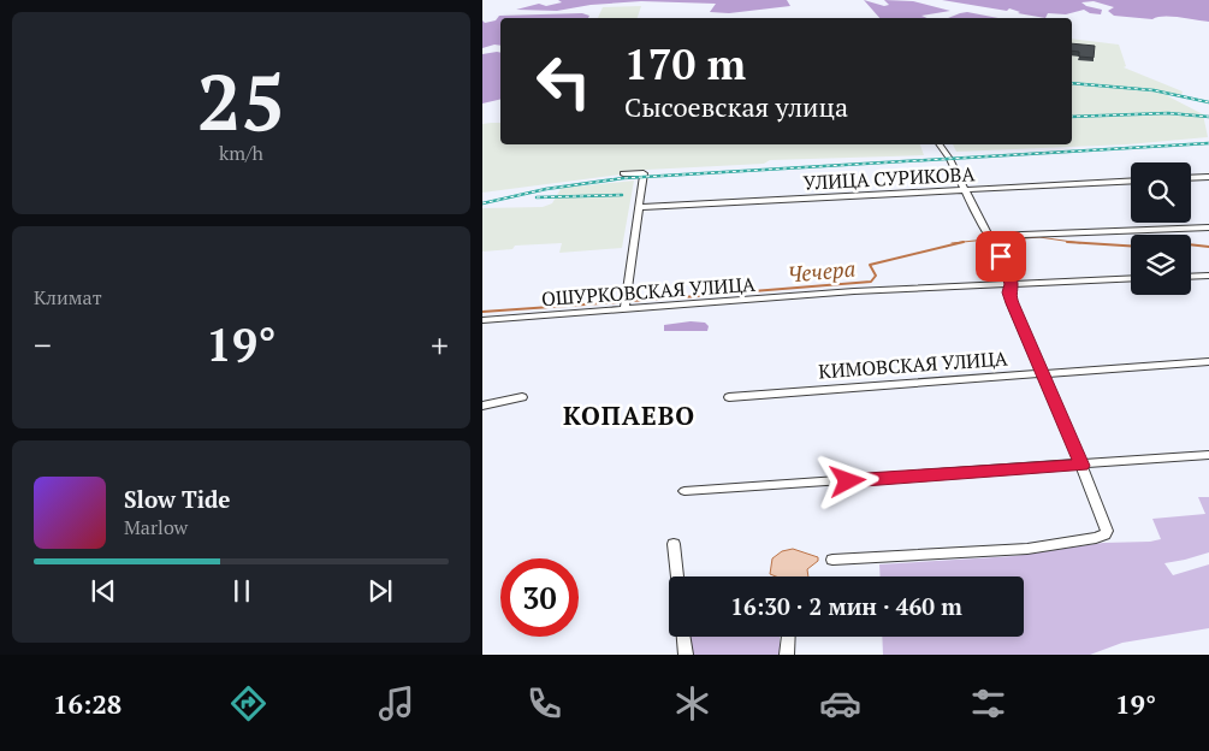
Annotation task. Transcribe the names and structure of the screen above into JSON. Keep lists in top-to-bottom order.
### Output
{
  "streets": {
    "street": ["УЛИЦА СУРИКОВА", "ОШУРКОВСКАЯ УЛИЦА", "КИМОВСКАЯ УЛИЦА"]
  },
  "districts": ["КОПАЕВО"],
  "water": ["Чечера"],
  "page": {
    "tile": [
      ["25", "km/h"],
      "Климат"
    ],
    "turn": ["170 m", "Сысоевская улица"],
    "heat": ["−", "19°", "+"],
    "song": ["Slow Tide", "Marlow"],
    "limit": "30",
    "trip": "16:30 · 2 мин · 460 m",
    "tabs": ["16:28", "19°"]
  }
}
